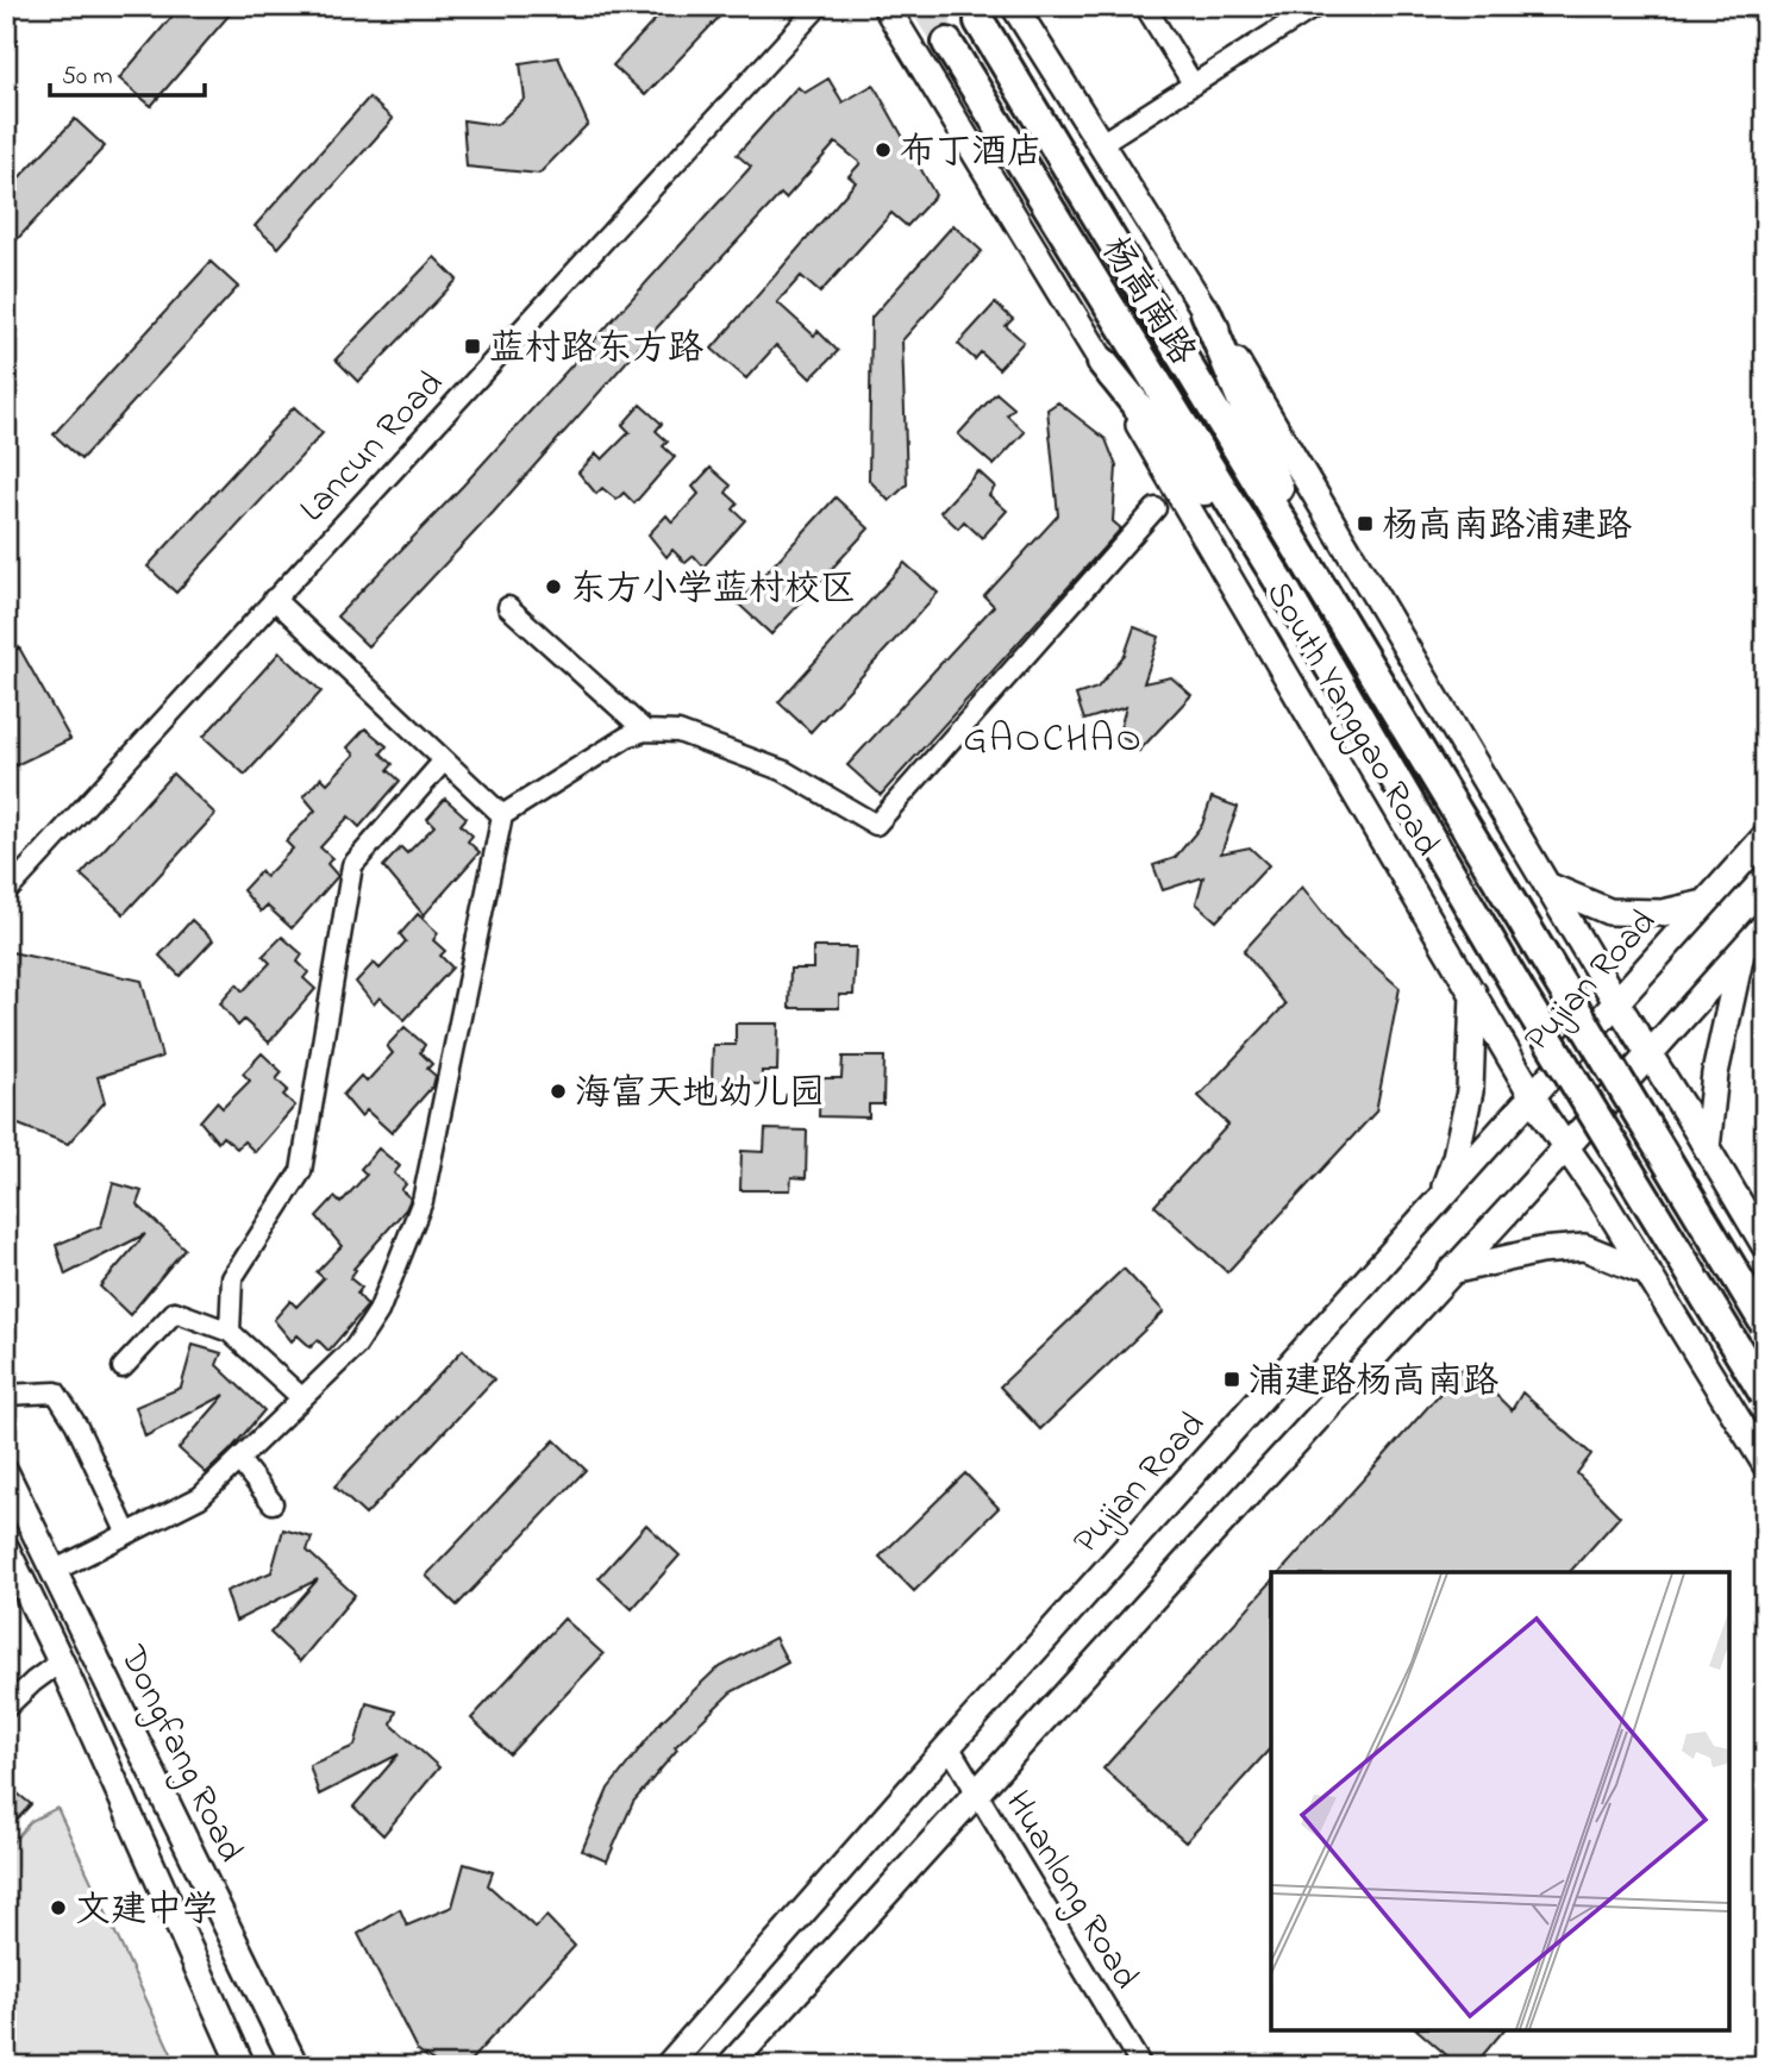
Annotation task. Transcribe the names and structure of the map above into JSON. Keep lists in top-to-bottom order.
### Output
{
  "streets": {
    "highway": ["杨高南路", "South Yanggao Road"],
    "main road": ["Pujian Road", "Dongfang Road"],
    "street": ["Lancun Road", "Huanlong Road"]
  },
  "crossings": [
    ["杨高南路", "South Yanggao Road"],
    ["South Yanggao Road", "Pujian Road"],
    ["Pujian Road", "Huanlong Road"]
  ],
  "districts": ["GAOCHAO"],
  "places": {
    "other": [
      "布丁酒店",
      "东方小学蓝村校区",
      "海富天地幼儿园",
      "文建中学"
    ],
    "transit": ["蓝村路东方路", "杨高南路浦建路", "浦建路杨高南路"]
  },
  "scale_bar": "50 m"
}
